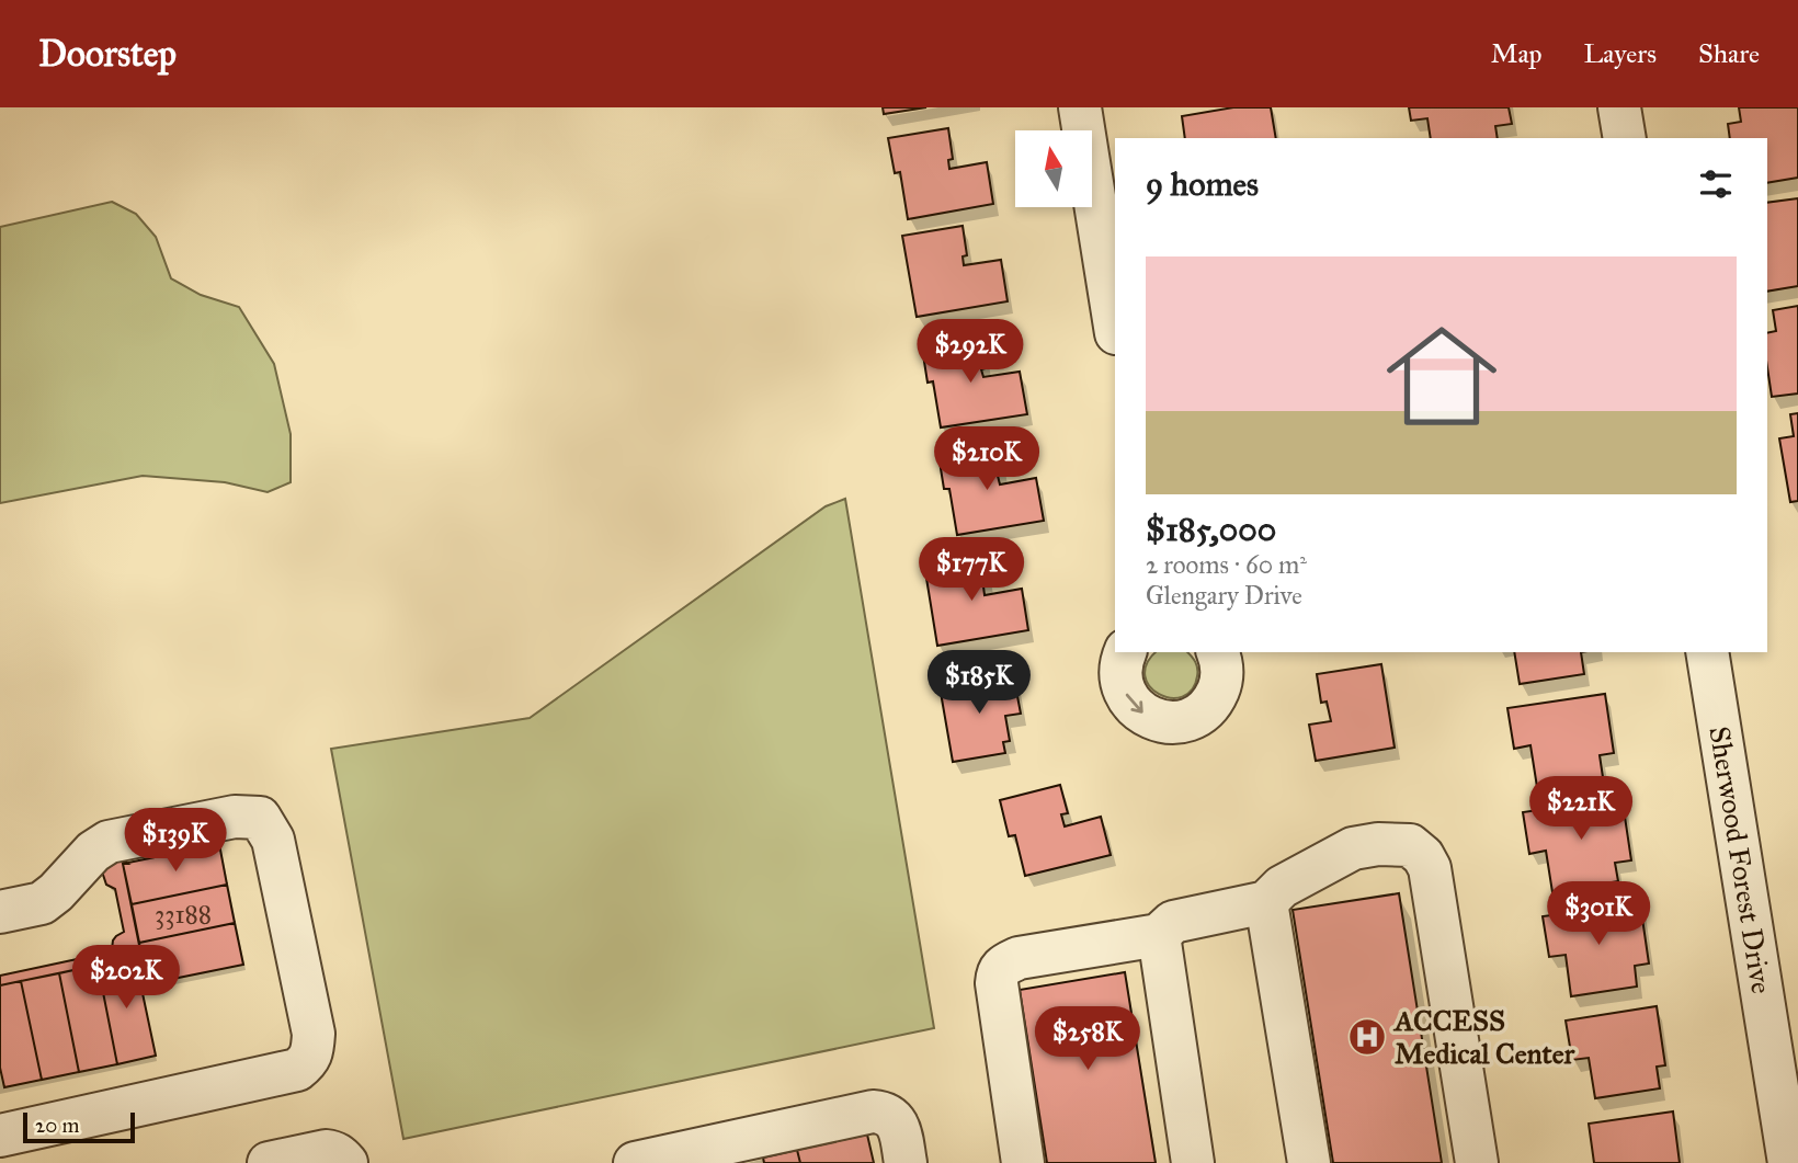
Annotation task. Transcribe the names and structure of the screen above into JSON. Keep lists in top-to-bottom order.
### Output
{
  "streets": {
    "street": ["Sherwood Forest Drive"]
  },
  "places": {
    "hospital": ["ACCESS Medical Center"]
  },
  "house_numbers": ["33188"],
  "scale_bar": "20 m",
  "north": "top",
  "page": {
    "header": "Doorstep",
    "nav": ["Map", "Layers", "Share"],
    "heading": "9 homes",
    "list": [
      {
        "name": "$185,000",
        "note": "2 rooms · 60 m² · Glengary Drive"
      }
    ],
    "price": [
      "$292K",
      "$210K",
      "$177K",
      "$185K",
      "$221K",
      "$139K",
      "$301K",
      "$202K",
      "$258K"
    ],
    "scale": "20 m"
  }
}
